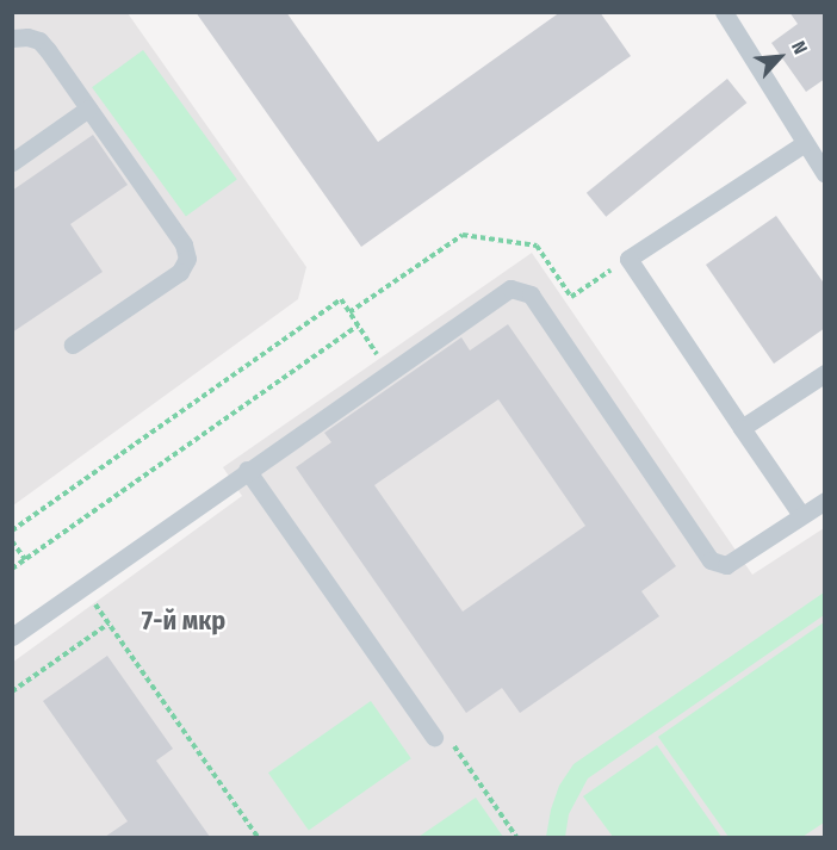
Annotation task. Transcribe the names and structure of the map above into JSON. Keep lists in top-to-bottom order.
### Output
{
  "districts": ["7-й мкр"],
  "north": "top right"
}
